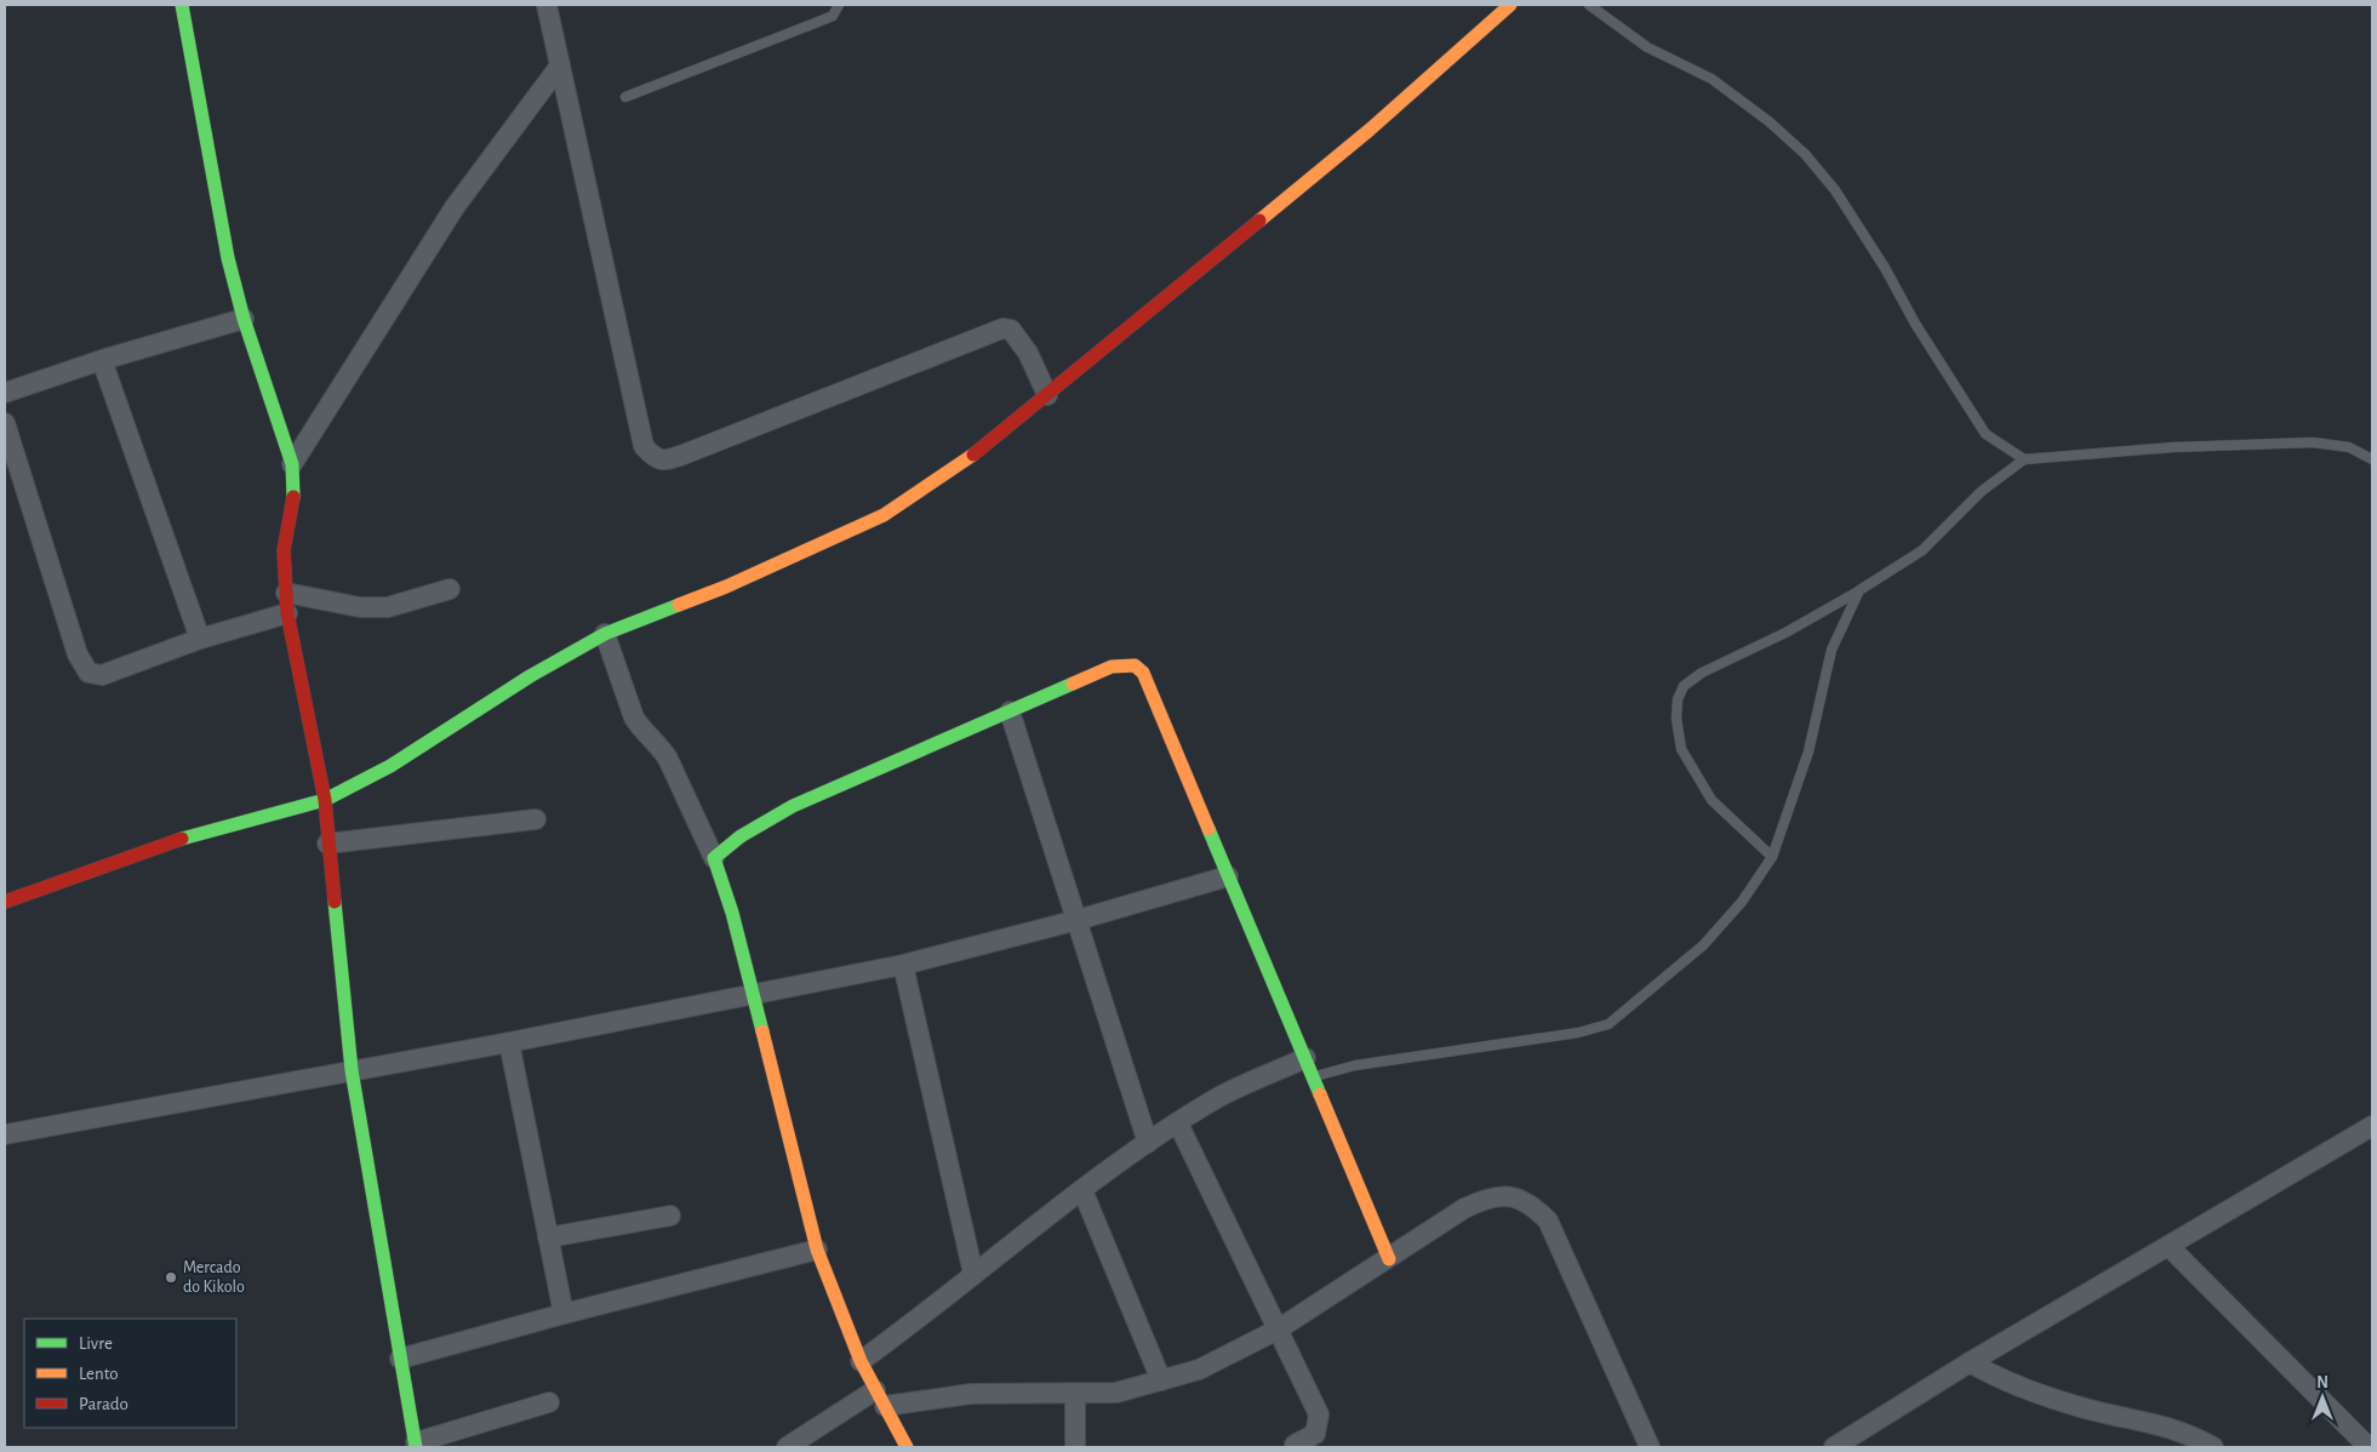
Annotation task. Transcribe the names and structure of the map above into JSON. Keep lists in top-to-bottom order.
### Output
{
  "places": ["Mercado do Kikolo"],
  "legend": ["Livre", "Lento", "Parado"],
  "north": "top"
}
